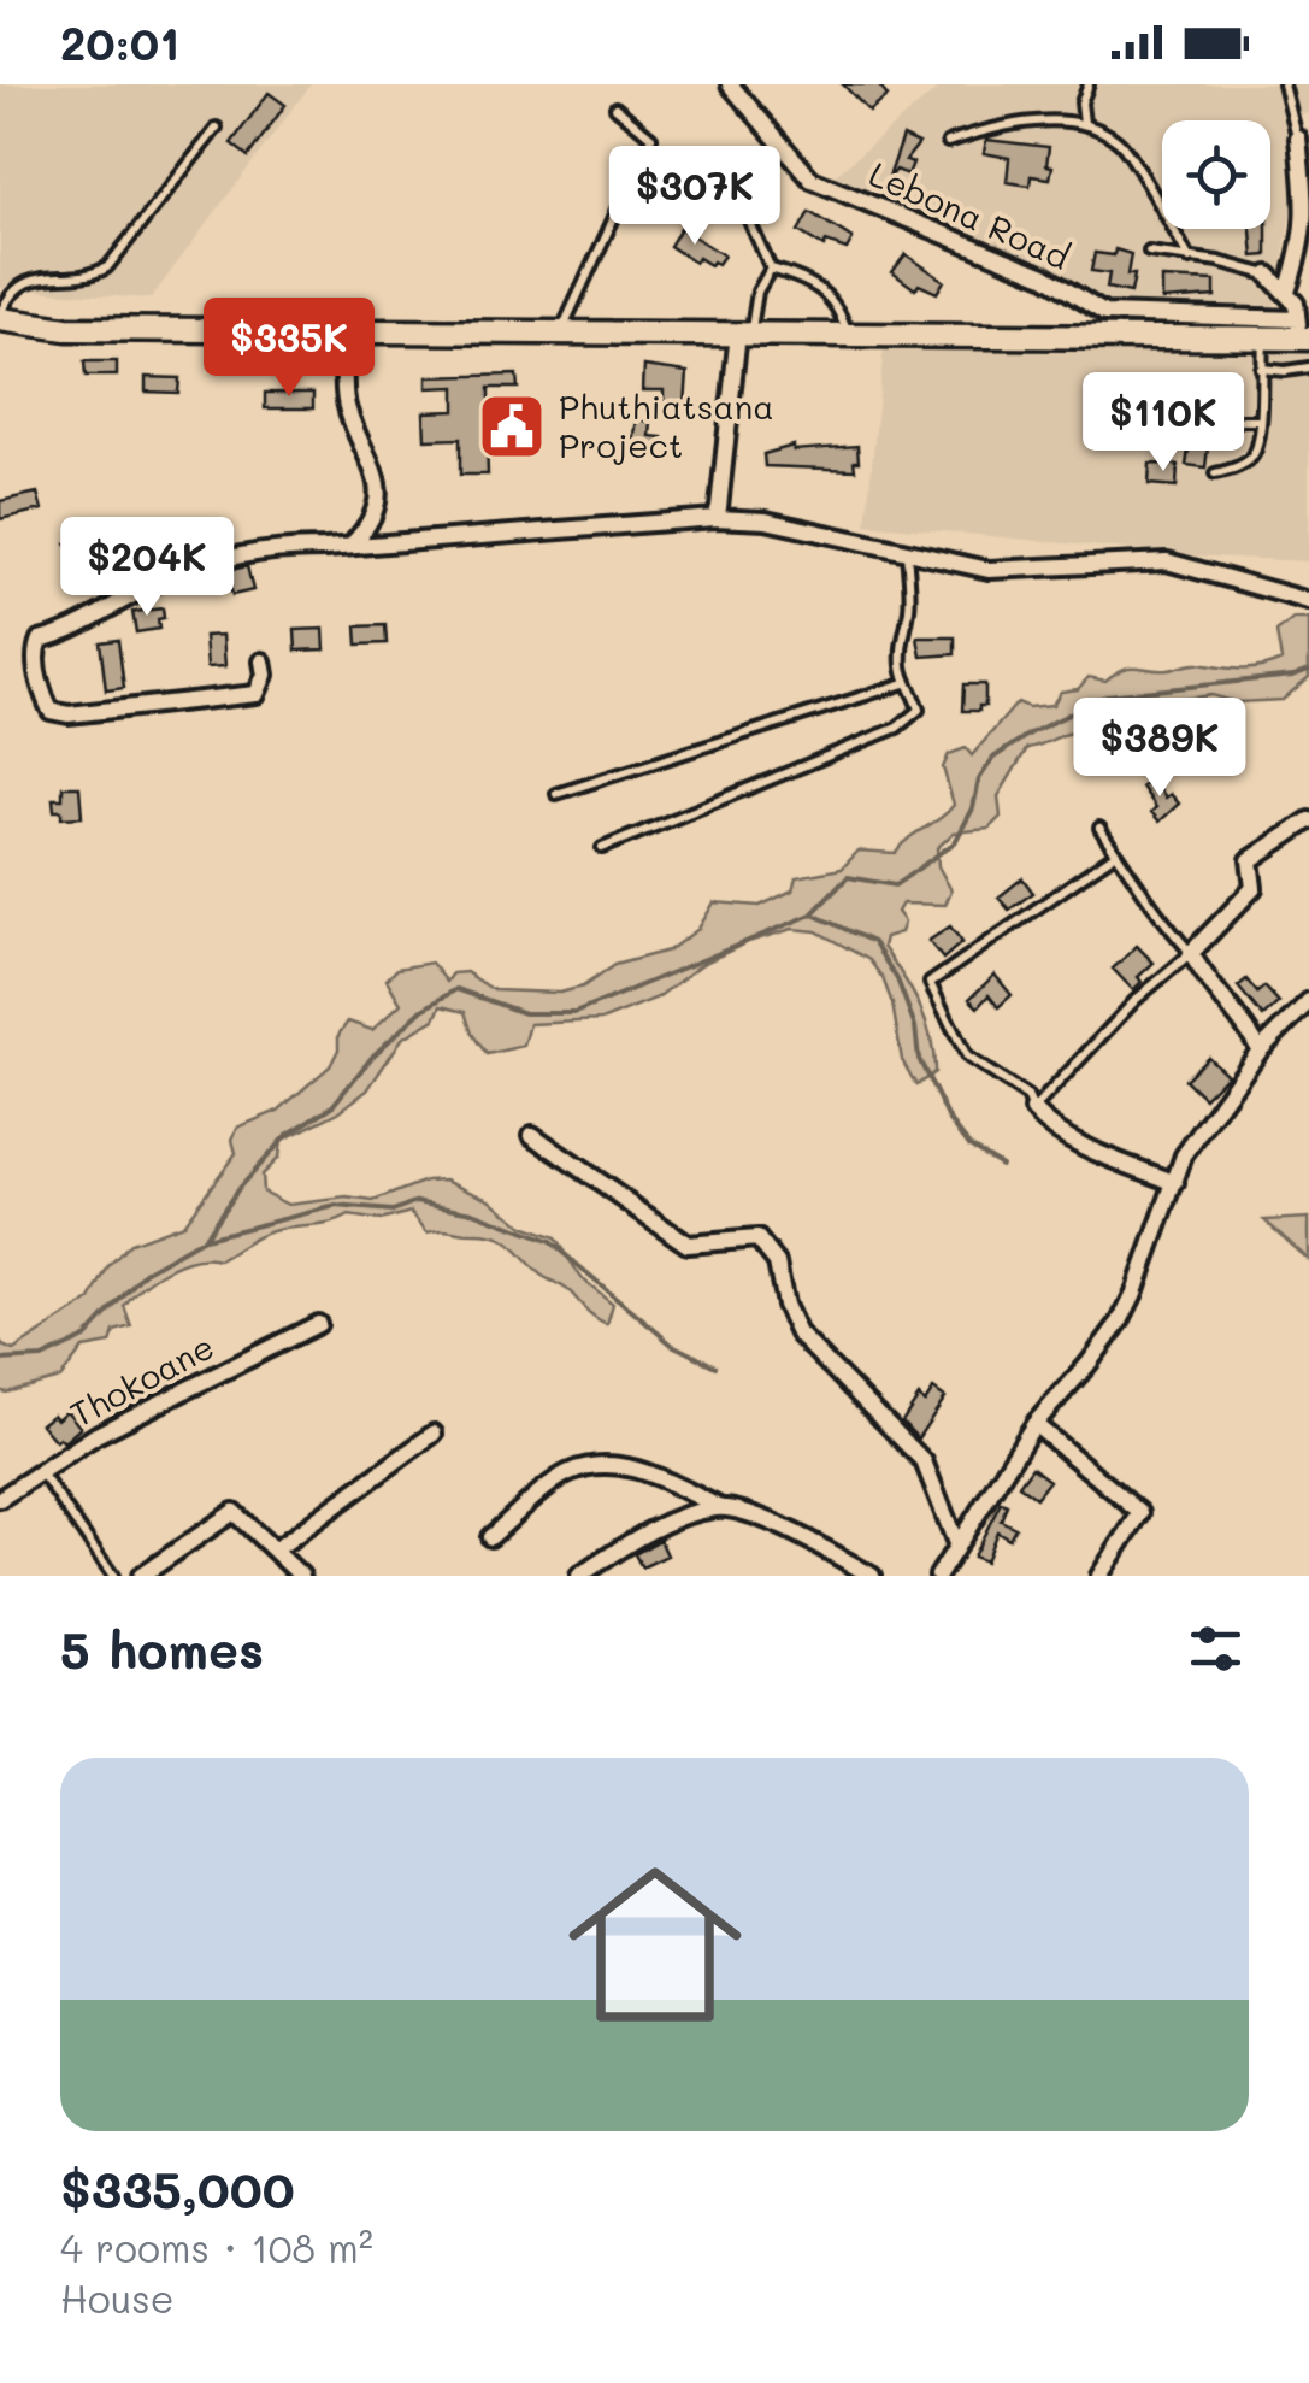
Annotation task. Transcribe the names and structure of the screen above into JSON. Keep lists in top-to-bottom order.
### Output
{
  "streets": {
    "street": ["Lebona Road", "Thokoane"]
  },
  "places": {
    "public building": ["Phuthiatsana Project"]
  },
  "page": {
    "status": "20:01",
    "price": [
      "$307K",
      "$335K",
      "$110K",
      "$204K",
      "$389K"
    ],
    "heading": "5 homes",
    "list": [
      {
        "name": "$335,000",
        "note": "4 rooms · 108 m² · House"
      }
    ]
  }
}
